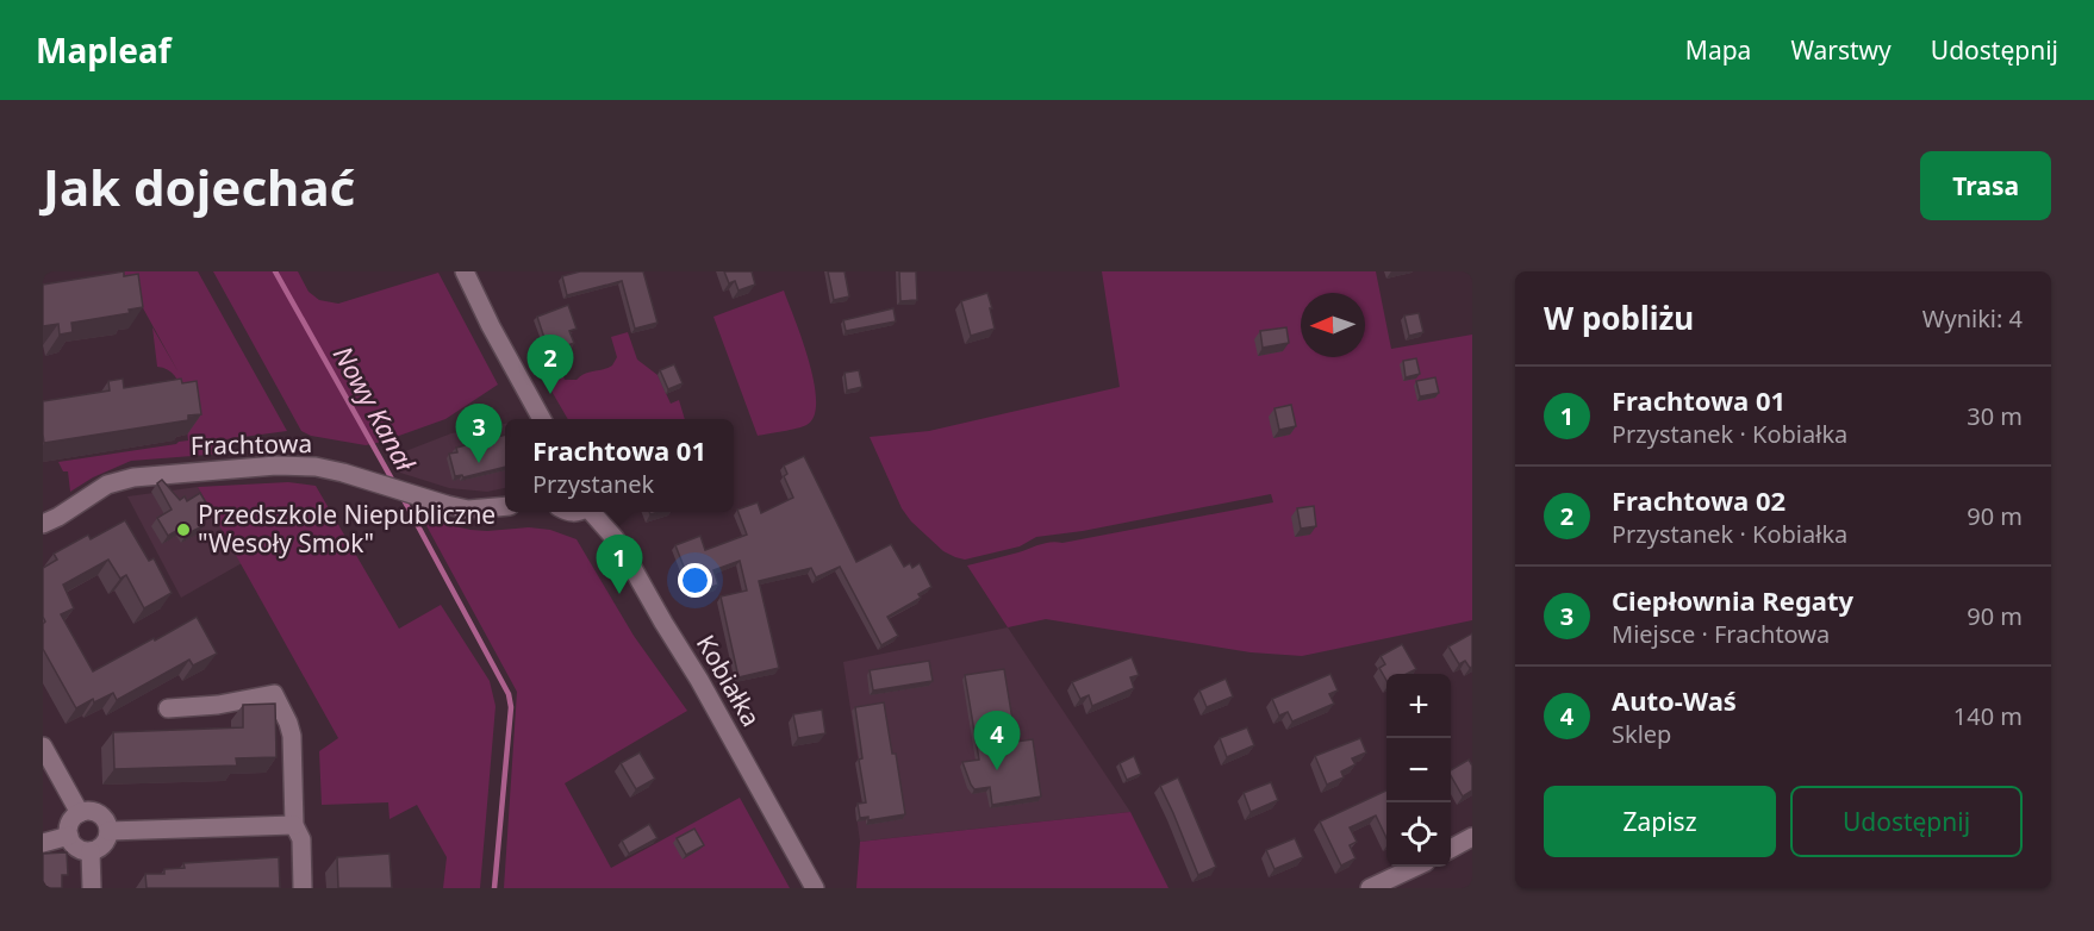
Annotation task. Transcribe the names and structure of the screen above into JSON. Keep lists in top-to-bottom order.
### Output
{
  "streets": {
    "street": ["Frachtowa", "Kobiałka"]
  },
  "water": ["Nowy Kanał"],
  "places": ["Przedszkole Niepubliczne \"Wesoły Smok\""],
  "north": "left",
  "page": {
    "header": "Mapleaf",
    "nav": ["Mapa", "Warstwy", "Udostępnij"],
    "buttons": [
      "Trasa",
      ["Zapisz", "Udostępnij"]
    ],
    "title": "Jak dojechać",
    "heading": ["W pobliżu", "Wyniki: 4"],
    "pins": [
      "2",
      "3",
      "1",
      "4"
    ],
    "list": [
      {
        "mark": "1",
        "name": "Frachtowa 01",
        "note": "Przystanek · Kobiałka",
        "value": "30 m"
      },
      {
        "mark": "2",
        "name": "Frachtowa 02",
        "note": "Przystanek · Kobiałka",
        "value": "90 m"
      },
      {
        "mark": "3",
        "name": "Ciepłownia Regaty",
        "note": "Miejsce · Frachtowa",
        "value": "90 m"
      },
      {
        "mark": "4",
        "name": "Auto-Waś",
        "note": "Sklep",
        "value": "140 m"
      }
    ],
    "popup": ["Frachtowa 01", "Przystanek"],
    "map_buttons": ["+", "−"]
  }
}
